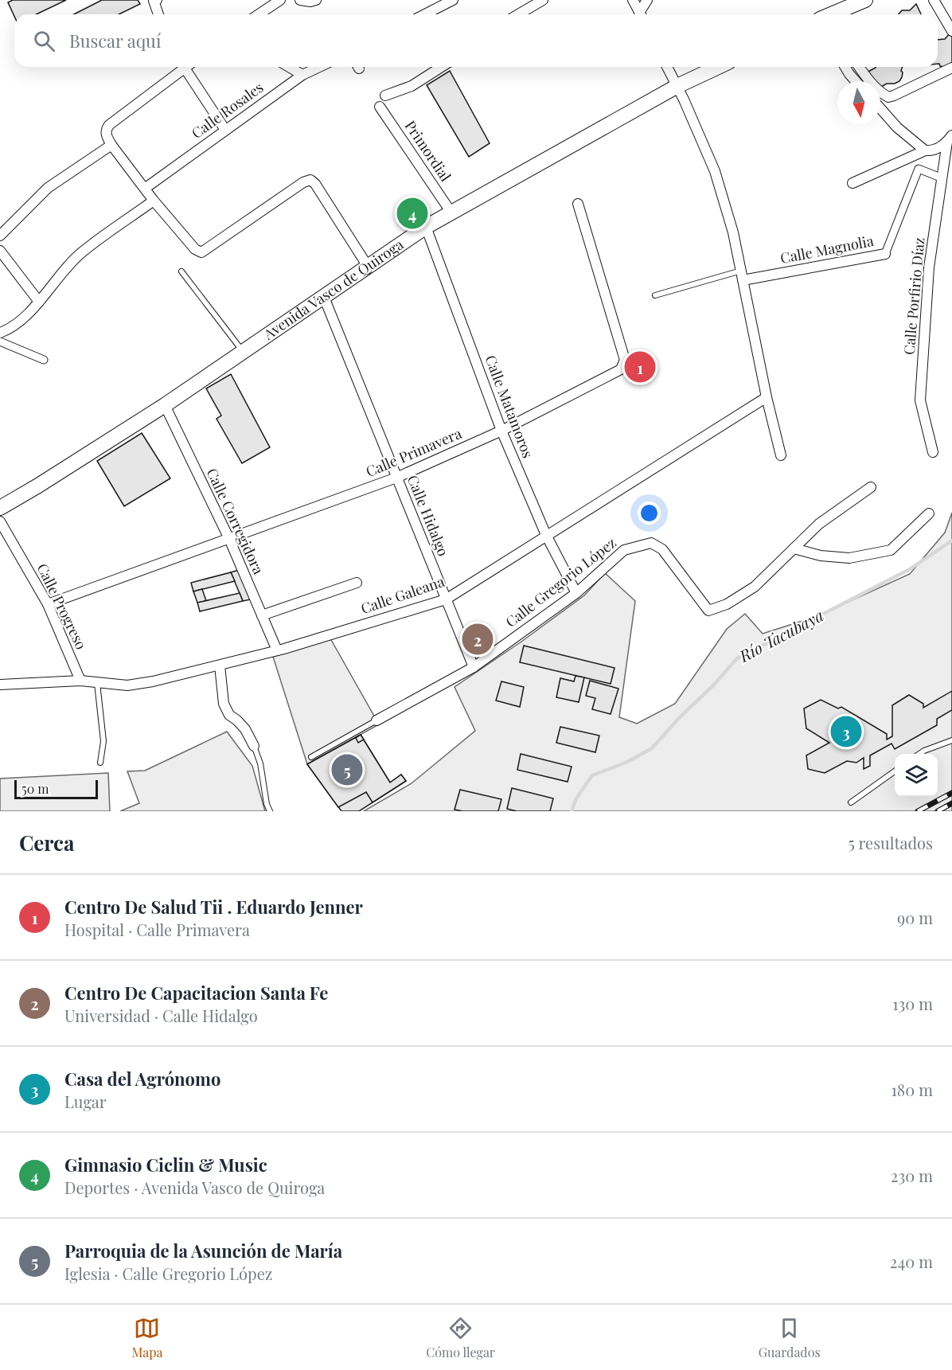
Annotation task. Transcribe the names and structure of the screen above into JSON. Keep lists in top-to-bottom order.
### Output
{
  "streets": {
    "main road": ["Avenida Vasco de Quiroga"],
    "street": [
      "Calle Rosales",
      "Primordial",
      "Calle Magnolia",
      "Calle Porfirio Díaz",
      "Calle Matamoros",
      "Calle Primavera",
      "Calle Hidalgo",
      "Calle Corregidora",
      "Calle Gregorio López",
      "Calle Galeana",
      "Calle Progreso"
    ]
  },
  "crossings": [
    ["Primordial", "Avenida Vasco de Quiroga"],
    ["Calle Magnolia", "Calle Porfirio Díaz"],
    ["Avenida Vasco de Quiroga", "Calle Matamoros"],
    ["Avenida Vasco de Quiroga", "Calle Hidalgo"],
    ["Avenida Vasco de Quiroga", "Calle Corregidora"],
    ["Calle Matamoros", "Calle Primavera"],
    ["Calle Matamoros", "Calle Gregorio López"],
    ["Calle Matamoros", "Calle Galeana"],
    ["Calle Primavera", "Calle Hidalgo"],
    ["Calle Primavera", "Calle Corregidora"],
    ["Calle Primavera", "Calle Progreso"],
    ["Calle Hidalgo", "Calle Gregorio López"],
    ["Calle Hidalgo", "Calle Galeana"],
    ["Calle Corregidora", "Calle Galeana"],
    ["Calle Galeana", "Calle Progreso"]
  ],
  "water": ["Río Tacubaya"],
  "scale_bar": "50 m",
  "north": "bottom",
  "page": {
    "search": "Buscar aquí",
    "pins": [
      "4",
      "1",
      "2",
      "3",
      "5"
    ],
    "scale": "50 m",
    "heading": ["Cerca", "5 resultados"],
    "list": [
      {
        "mark": "1",
        "name": "Centro De Salud Tii . Eduardo Jenner",
        "note": "Hospital · Calle Primavera",
        "value": "90 m"
      },
      {
        "mark": "2",
        "name": "Centro De Capacitacion Santa Fe",
        "note": "Universidad · Calle Hidalgo",
        "value": "130 m"
      },
      {
        "mark": "3",
        "name": "Casa del Agrónomo",
        "note": "Lugar",
        "value": "180 m"
      },
      {
        "mark": "4",
        "name": "Gimnasio Ciclin & Music",
        "note": "Deportes · Avenida Vasco de Quiroga",
        "value": "230 m"
      },
      {
        "mark": "5",
        "name": "Parroquia de la Asunción de María",
        "note": "Iglesia · Calle Gregorio López",
        "value": "240 m"
      }
    ],
    "nav": ["Mapa", "Cómo llegar", "Guardados"]
  }
}
